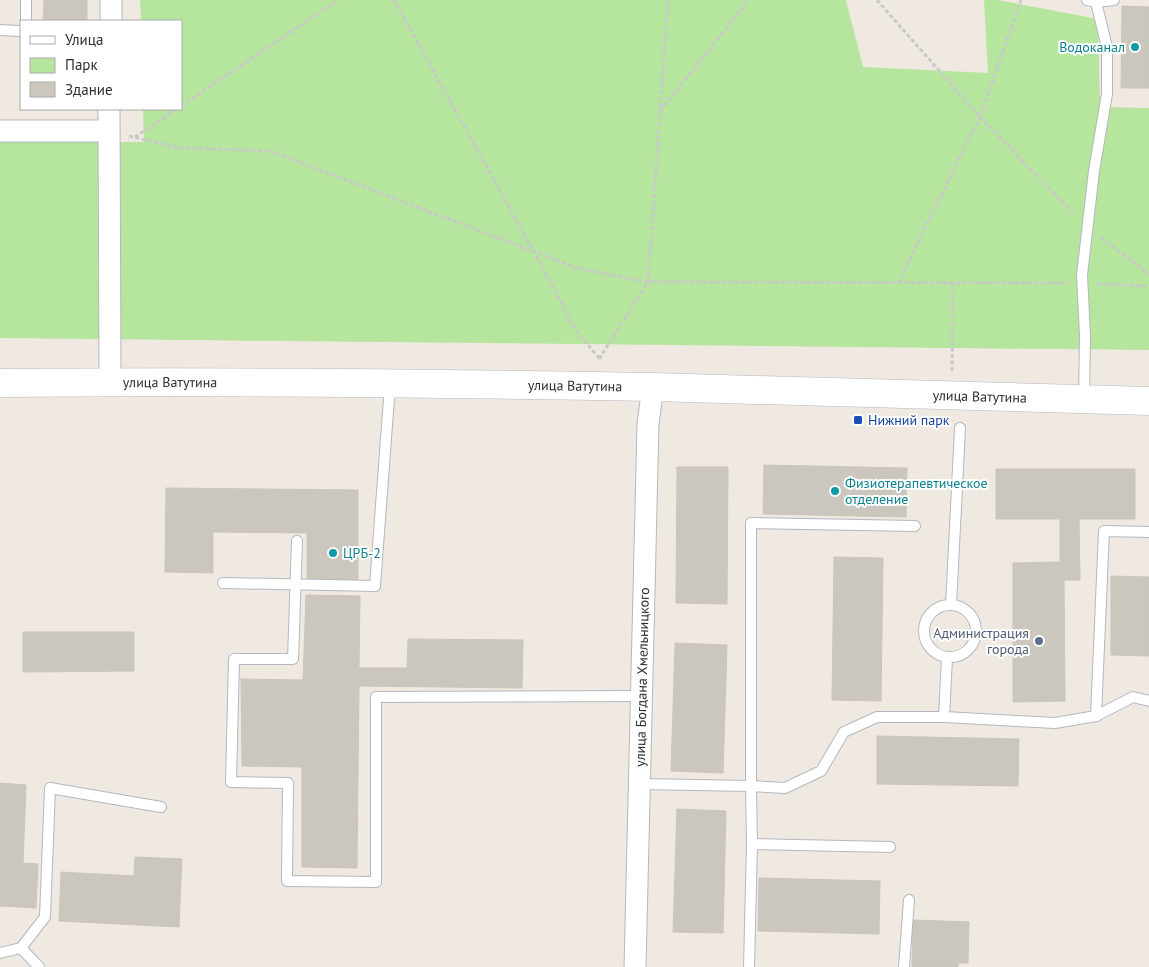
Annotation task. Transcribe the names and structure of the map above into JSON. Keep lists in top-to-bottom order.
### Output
{
  "streets": {
    "main road": ["улица Ватутина"],
    "street": ["улица Богдана Хмельницкого"]
  },
  "crossings": [
    ["улица Ватутина", "улица Богдана Хмельницкого"]
  ],
  "places": {
    "other": [
      "Водоканал",
      "Физиотерапевтическое отделение",
      "ЦРБ-2",
      "Администрация города"
    ],
    "transit": ["Нижний парк"]
  },
  "legend": ["Улица", "Парк", "Здание"]
}
